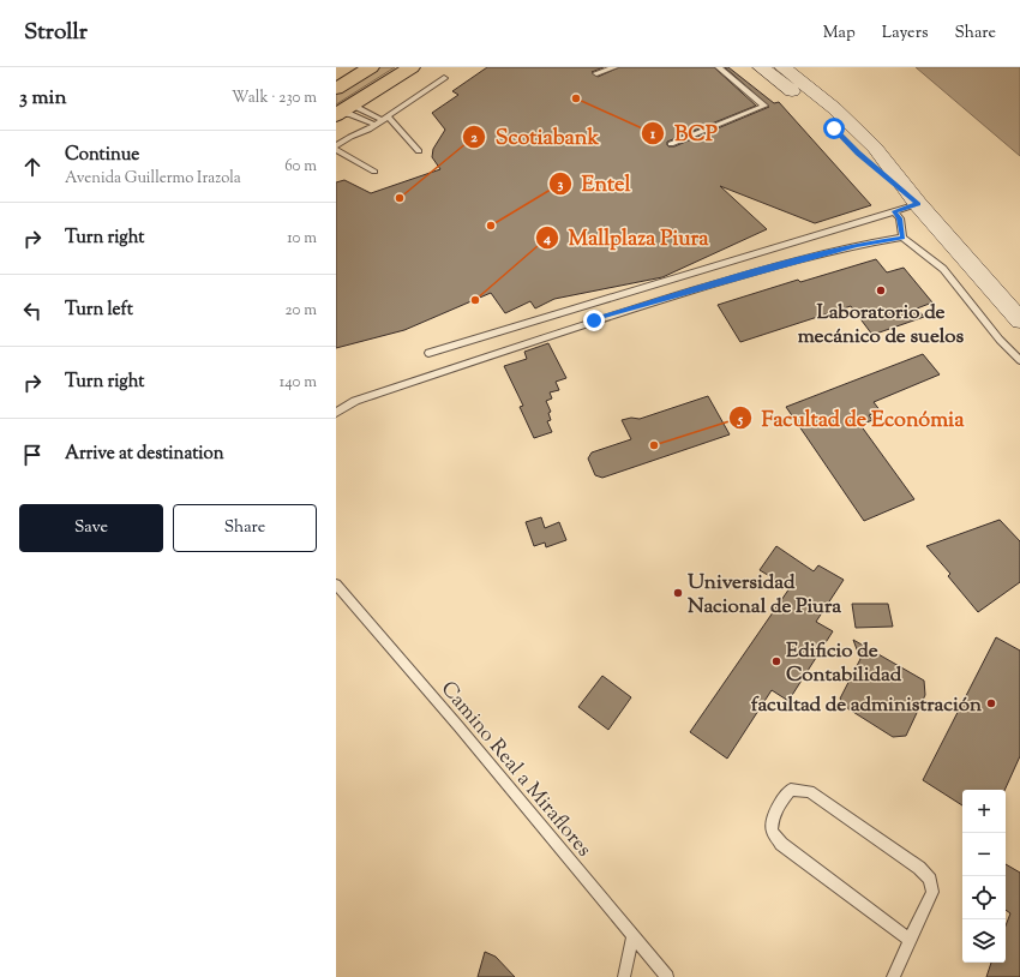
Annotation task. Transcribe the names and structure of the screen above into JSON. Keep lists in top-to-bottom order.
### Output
{
  "streets": {
    "lane": ["Camino Real a Miraflores"]
  },
  "places": [
    "BCP",
    "Scotiabank",
    "Entel",
    "Laboratorio de mecánico de suelos",
    "Mallplaza Piura",
    "Facultad de Económia",
    "Universidad Nacional de Piura",
    "Edificio de Contabilidad",
    "facultad de administración"
  ],
  "page": {
    "header": "Strollr",
    "nav": ["Map", "Layers", "Share"],
    "heading": ["3 min", "Walk · 230 m"],
    "list": [
      ["Continue", "Avenida Guillermo Irazola", "60 m"],
      ["Turn right", "10 m"],
      ["Turn left", "20 m"],
      ["Turn right", "140 m"],
      "Arrive at destination"
    ],
    "buttons": ["Save", "Share"],
    "map_buttons": ["+", "−"]
  }
}
